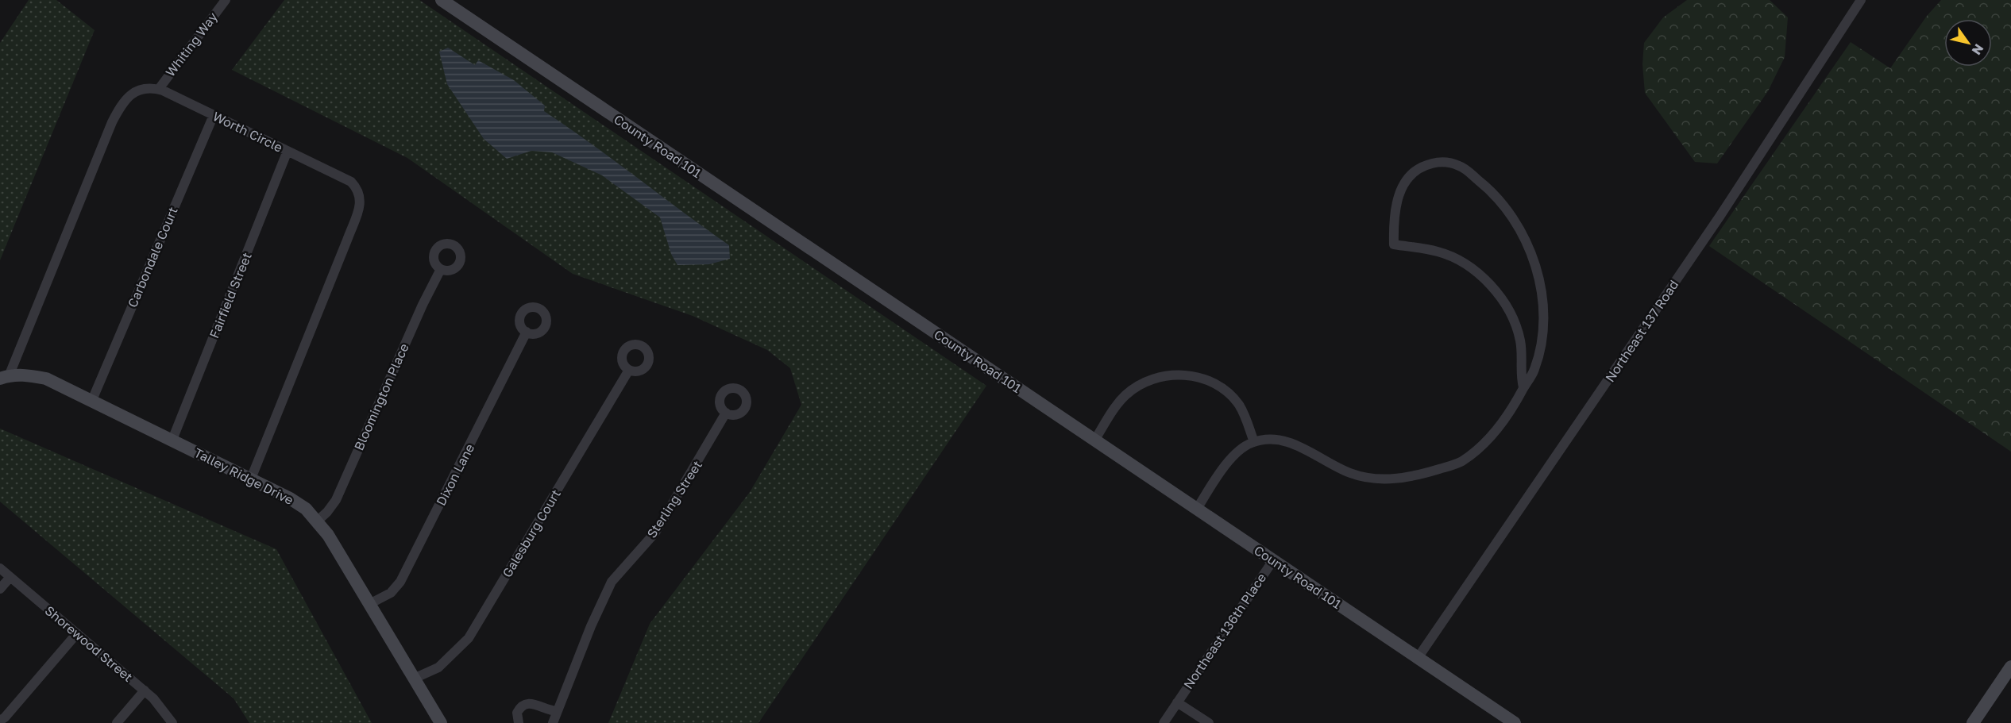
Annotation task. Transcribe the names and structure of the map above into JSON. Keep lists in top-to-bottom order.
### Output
{
  "streets": {
    "street": [
      "Whiting Way",
      "Worth Circle",
      "County Road 101",
      "Carbondale Court",
      "Fairfield Street",
      "Northeast 137 Road",
      "Bloomington Place",
      "Dixon Lane",
      "Talley Ridge Drive",
      "Sterling Street",
      "Galesburg Court",
      "Northeast 136th Place",
      "Shorewood Street"
    ]
  },
  "crossings": [
    ["Whiting Way", "Worth Circle"],
    ["Worth Circle", "Carbondale Court"],
    ["Worth Circle", "Fairfield Street"],
    ["Worth Circle", "Talley Ridge Drive"],
    ["County Road 101", "Northeast 137 Road"],
    ["County Road 101", "Northeast 136th Place"],
    ["Carbondale Court", "Talley Ridge Drive"],
    ["Fairfield Street", "Talley Ridge Drive"],
    ["Bloomington Place", "Talley Ridge Drive"],
    ["Dixon Lane", "Talley Ridge Drive"],
    ["Talley Ridge Drive", "Galesburg Court"]
  ],
  "north": "bottom right"
}
